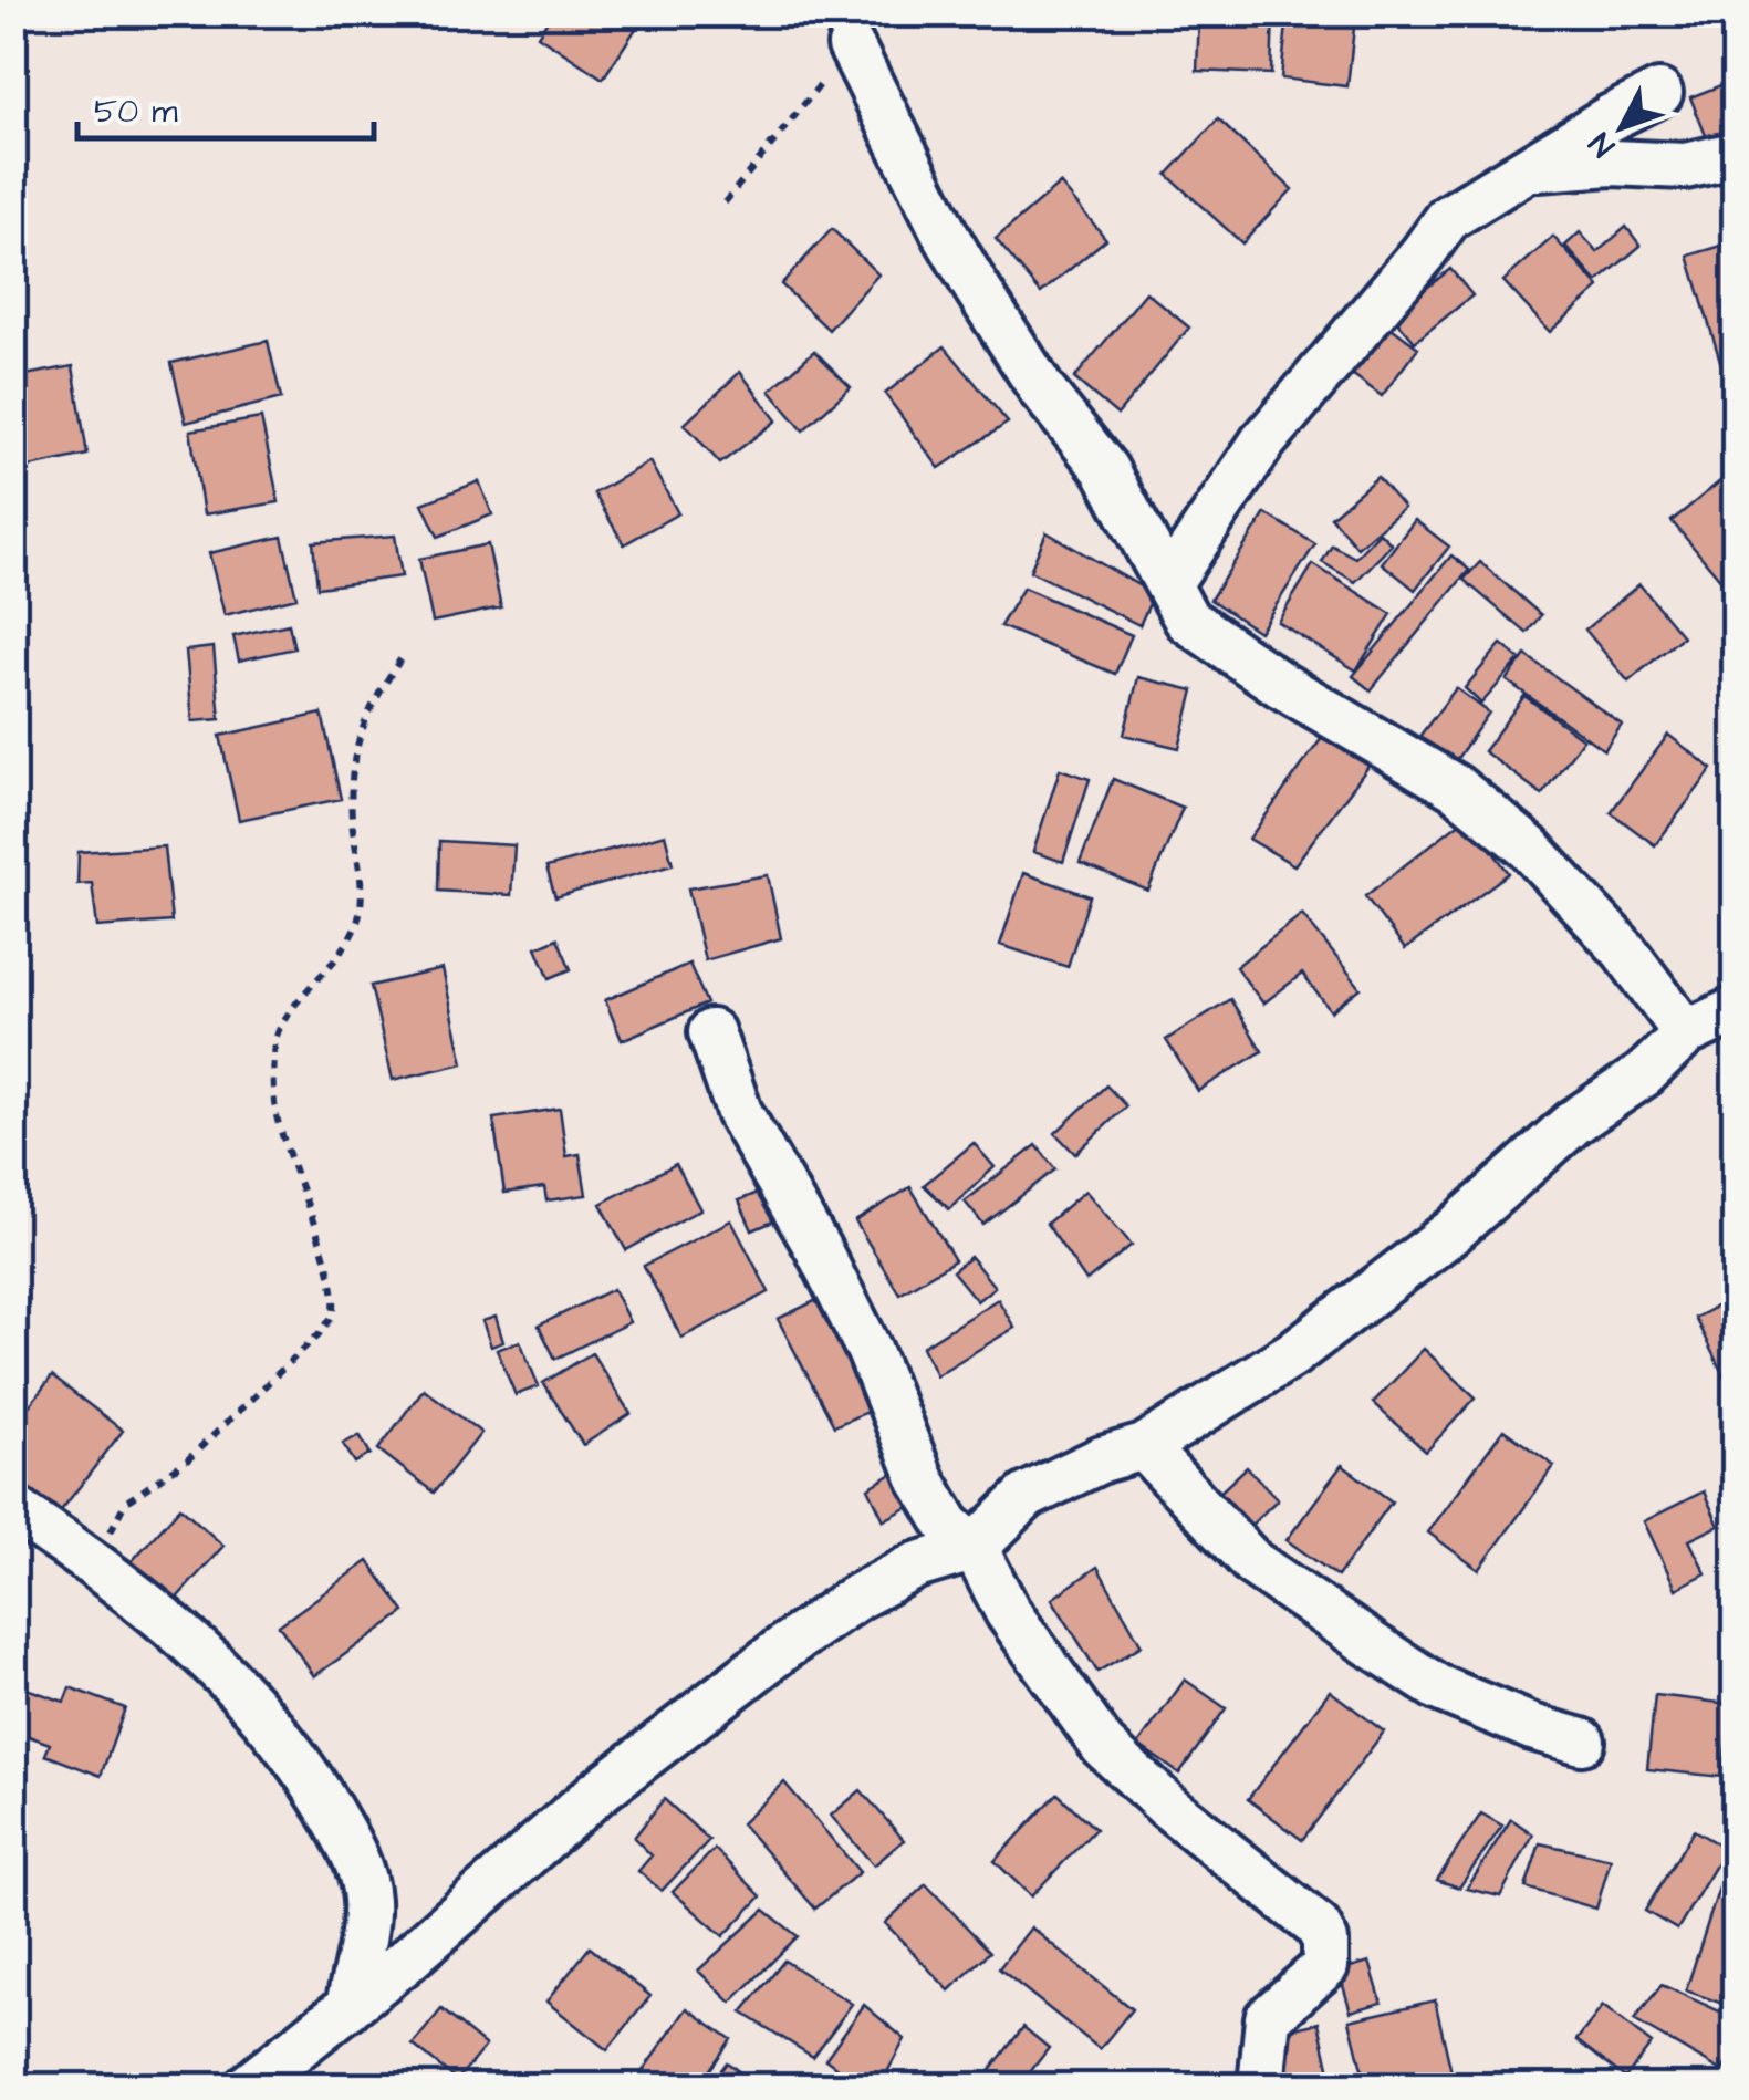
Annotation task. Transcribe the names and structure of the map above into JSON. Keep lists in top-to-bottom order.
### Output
{
  "scale_bar": "50 m",
  "north": "bottom left"
}
